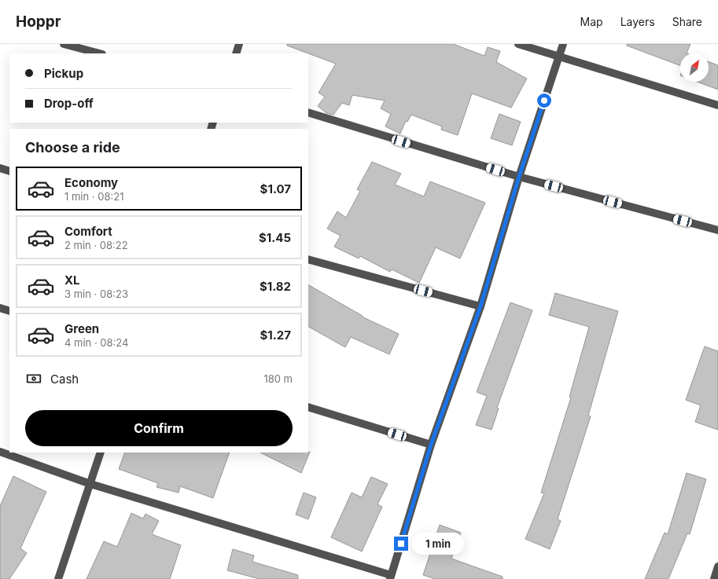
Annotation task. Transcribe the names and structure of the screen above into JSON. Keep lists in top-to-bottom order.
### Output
{
  "north": "top right",
  "page": {
    "header": "Hoppr",
    "nav": ["Map", "Layers", "Share"],
    "banner": ["Pickup", "Drop-off"],
    "heading": "Choose a ride",
    "list": [
      {
        "name": "Economy",
        "note": "1 min · 08:21",
        "value": "$1.07"
      },
      {
        "name": "Comfort",
        "note": "2 min · 08:22",
        "value": "$1.45"
      },
      {
        "name": "XL",
        "note": "3 min · 08:23",
        "value": "$1.82"
      },
      {
        "name": "Green",
        "note": "4 min · 08:24",
        "value": "$1.27"
      }
    ],
    "pay": ["Cash", "180 m"],
    "buttons": "Confirm",
    "bubble": "1 min"
  }
}
